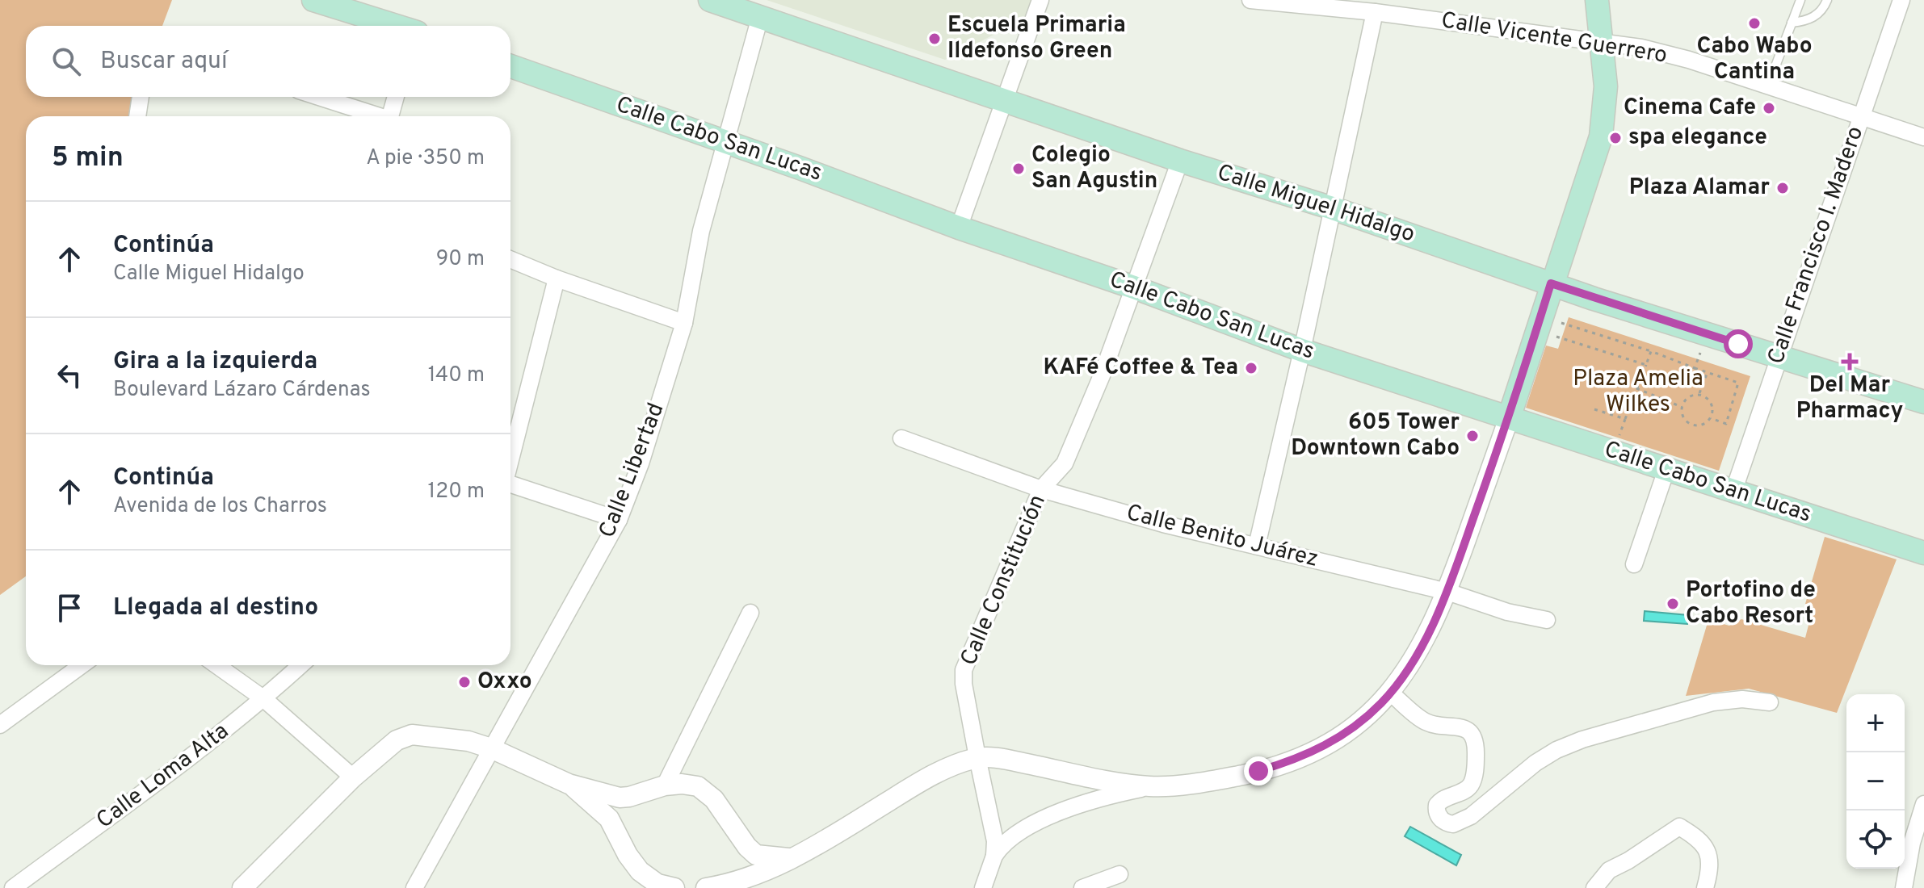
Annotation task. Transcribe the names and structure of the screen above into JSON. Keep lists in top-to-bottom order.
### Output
{
  "streets": {
    "main road": ["Calle Cabo San Lucas", "Calle Miguel Hidalgo"],
    "street": [
      "Calle Vicente Guerrero",
      "Calle Francisco I. Madero",
      "Calle Libertad",
      "Calle Benito Juárez",
      "Calle Constitución",
      "Calle Loma Alta"
    ]
  },
  "crossings": [
    ["Calle Vicente Guerrero", "Calle Francisco I. Madero"],
    ["Calle Cabo San Lucas", "Calle Francisco I. Madero"],
    ["Calle Cabo San Lucas", "Calle Libertad"],
    ["Calle Cabo San Lucas", "Calle Constitución"],
    ["Calle Miguel Hidalgo", "Calle Francisco I. Madero"],
    ["Calle Miguel Hidalgo", "Calle Libertad"],
    ["Calle Miguel Hidalgo", "Calle Constitución"],
    ["Calle Benito Juárez", "Calle Constitución"]
  ],
  "parks": ["Plaza Amelia Wilkes"],
  "places": {
    "other": [
      "Cabo Wabo Cantina",
      "Escuela Primaria Ildefonso Green",
      "Cinema Cafe",
      "spa elegance",
      "Colegio San Agustin",
      "Plaza Alamar",
      "KAFé Coffee & Tea",
      "605 Tower Downtown Cabo",
      "Portofino de Cabo Resort",
      "Oxxo"
    ],
    "health": ["Del Mar Pharmacy"]
  },
  "page": {
    "search": "Buscar aquí",
    "heading": ["5 min", "A pie · 350 m"],
    "list": [
      ["Continúa", "Calle Miguel Hidalgo", "90 m"],
      ["Gira a la izquierda", "Boulevard Lázaro Cárdenas", "140 m"],
      ["Continúa", "Avenida de los Charros", "120 m"],
      "Llegada al destino"
    ],
    "map_buttons": ["+", "−"]
  }
}
